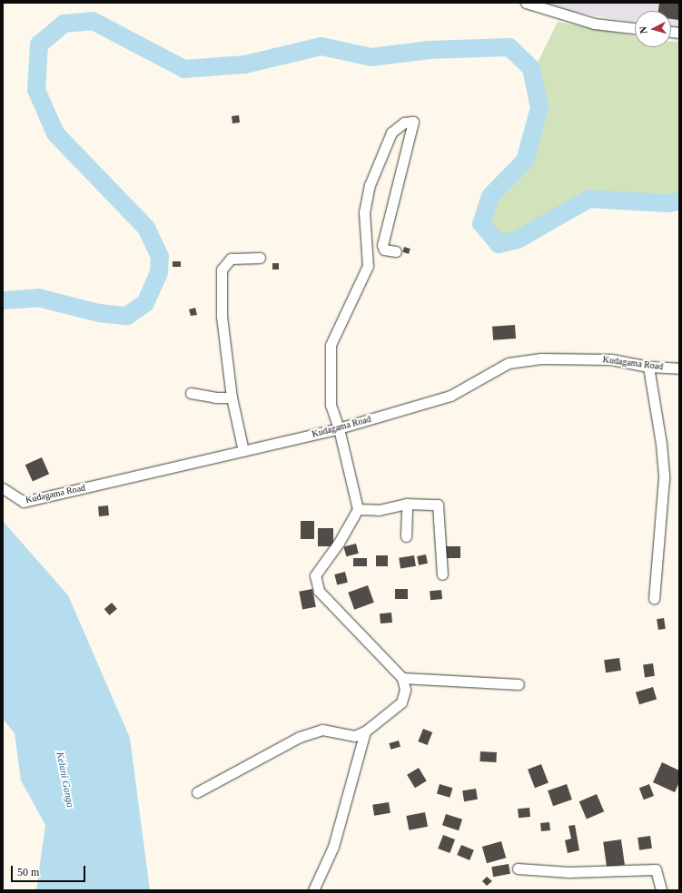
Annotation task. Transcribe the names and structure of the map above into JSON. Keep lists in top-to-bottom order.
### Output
{
  "streets": {
    "street": ["Kudagama Road"]
  },
  "water": ["Kelani Ganga"],
  "scale_bar": "50 m",
  "north": "left"
}
